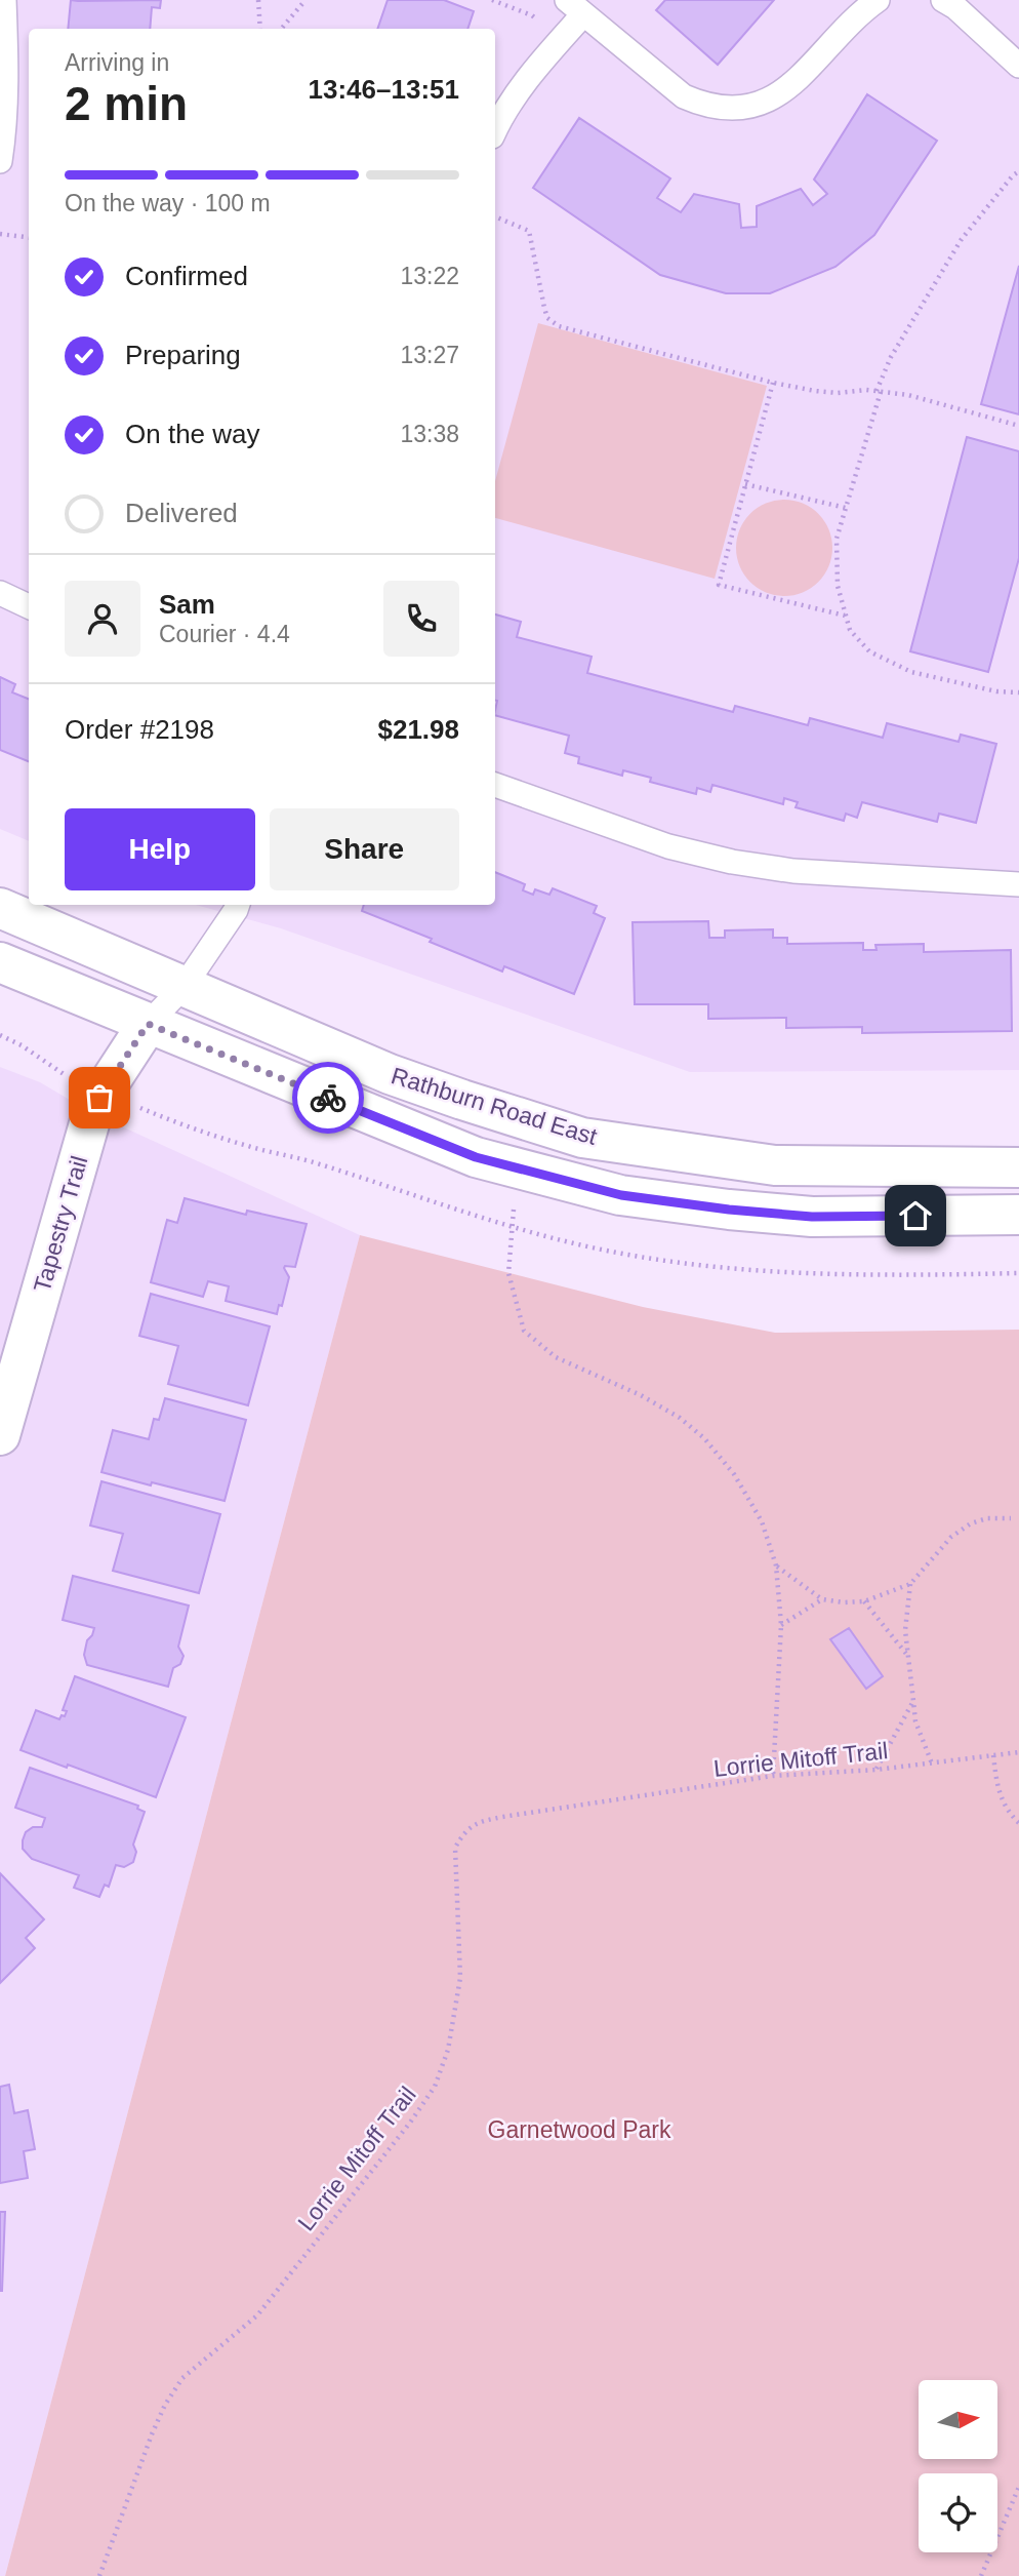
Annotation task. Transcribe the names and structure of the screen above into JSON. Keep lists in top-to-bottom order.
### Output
{
  "streets": {
    "street": ["Rathburn Road East", "Tapestry Trail"],
    "path": ["Lorrie Mitoff Trail"]
  },
  "crossings": [
    ["Rathburn Road East", "Tapestry Trail"]
  ],
  "parks": ["Garnetwood Park"],
  "north": "right",
  "page": {
    "heading": ["2 min", "Arriving in", "13:46–13:51"],
    "panel": [
      "Sam",
      "Courier · 4.4",
      "Order #2198",
      "$21.98"
    ],
    "bar": "On the way · 100 m",
    "list": [
      ["Confirmed", "13:22"],
      ["Preparing", "13:27"],
      ["On the way", "13:38"],
      "Delivered"
    ],
    "buttons": ["Help", "Share"]
  }
}
